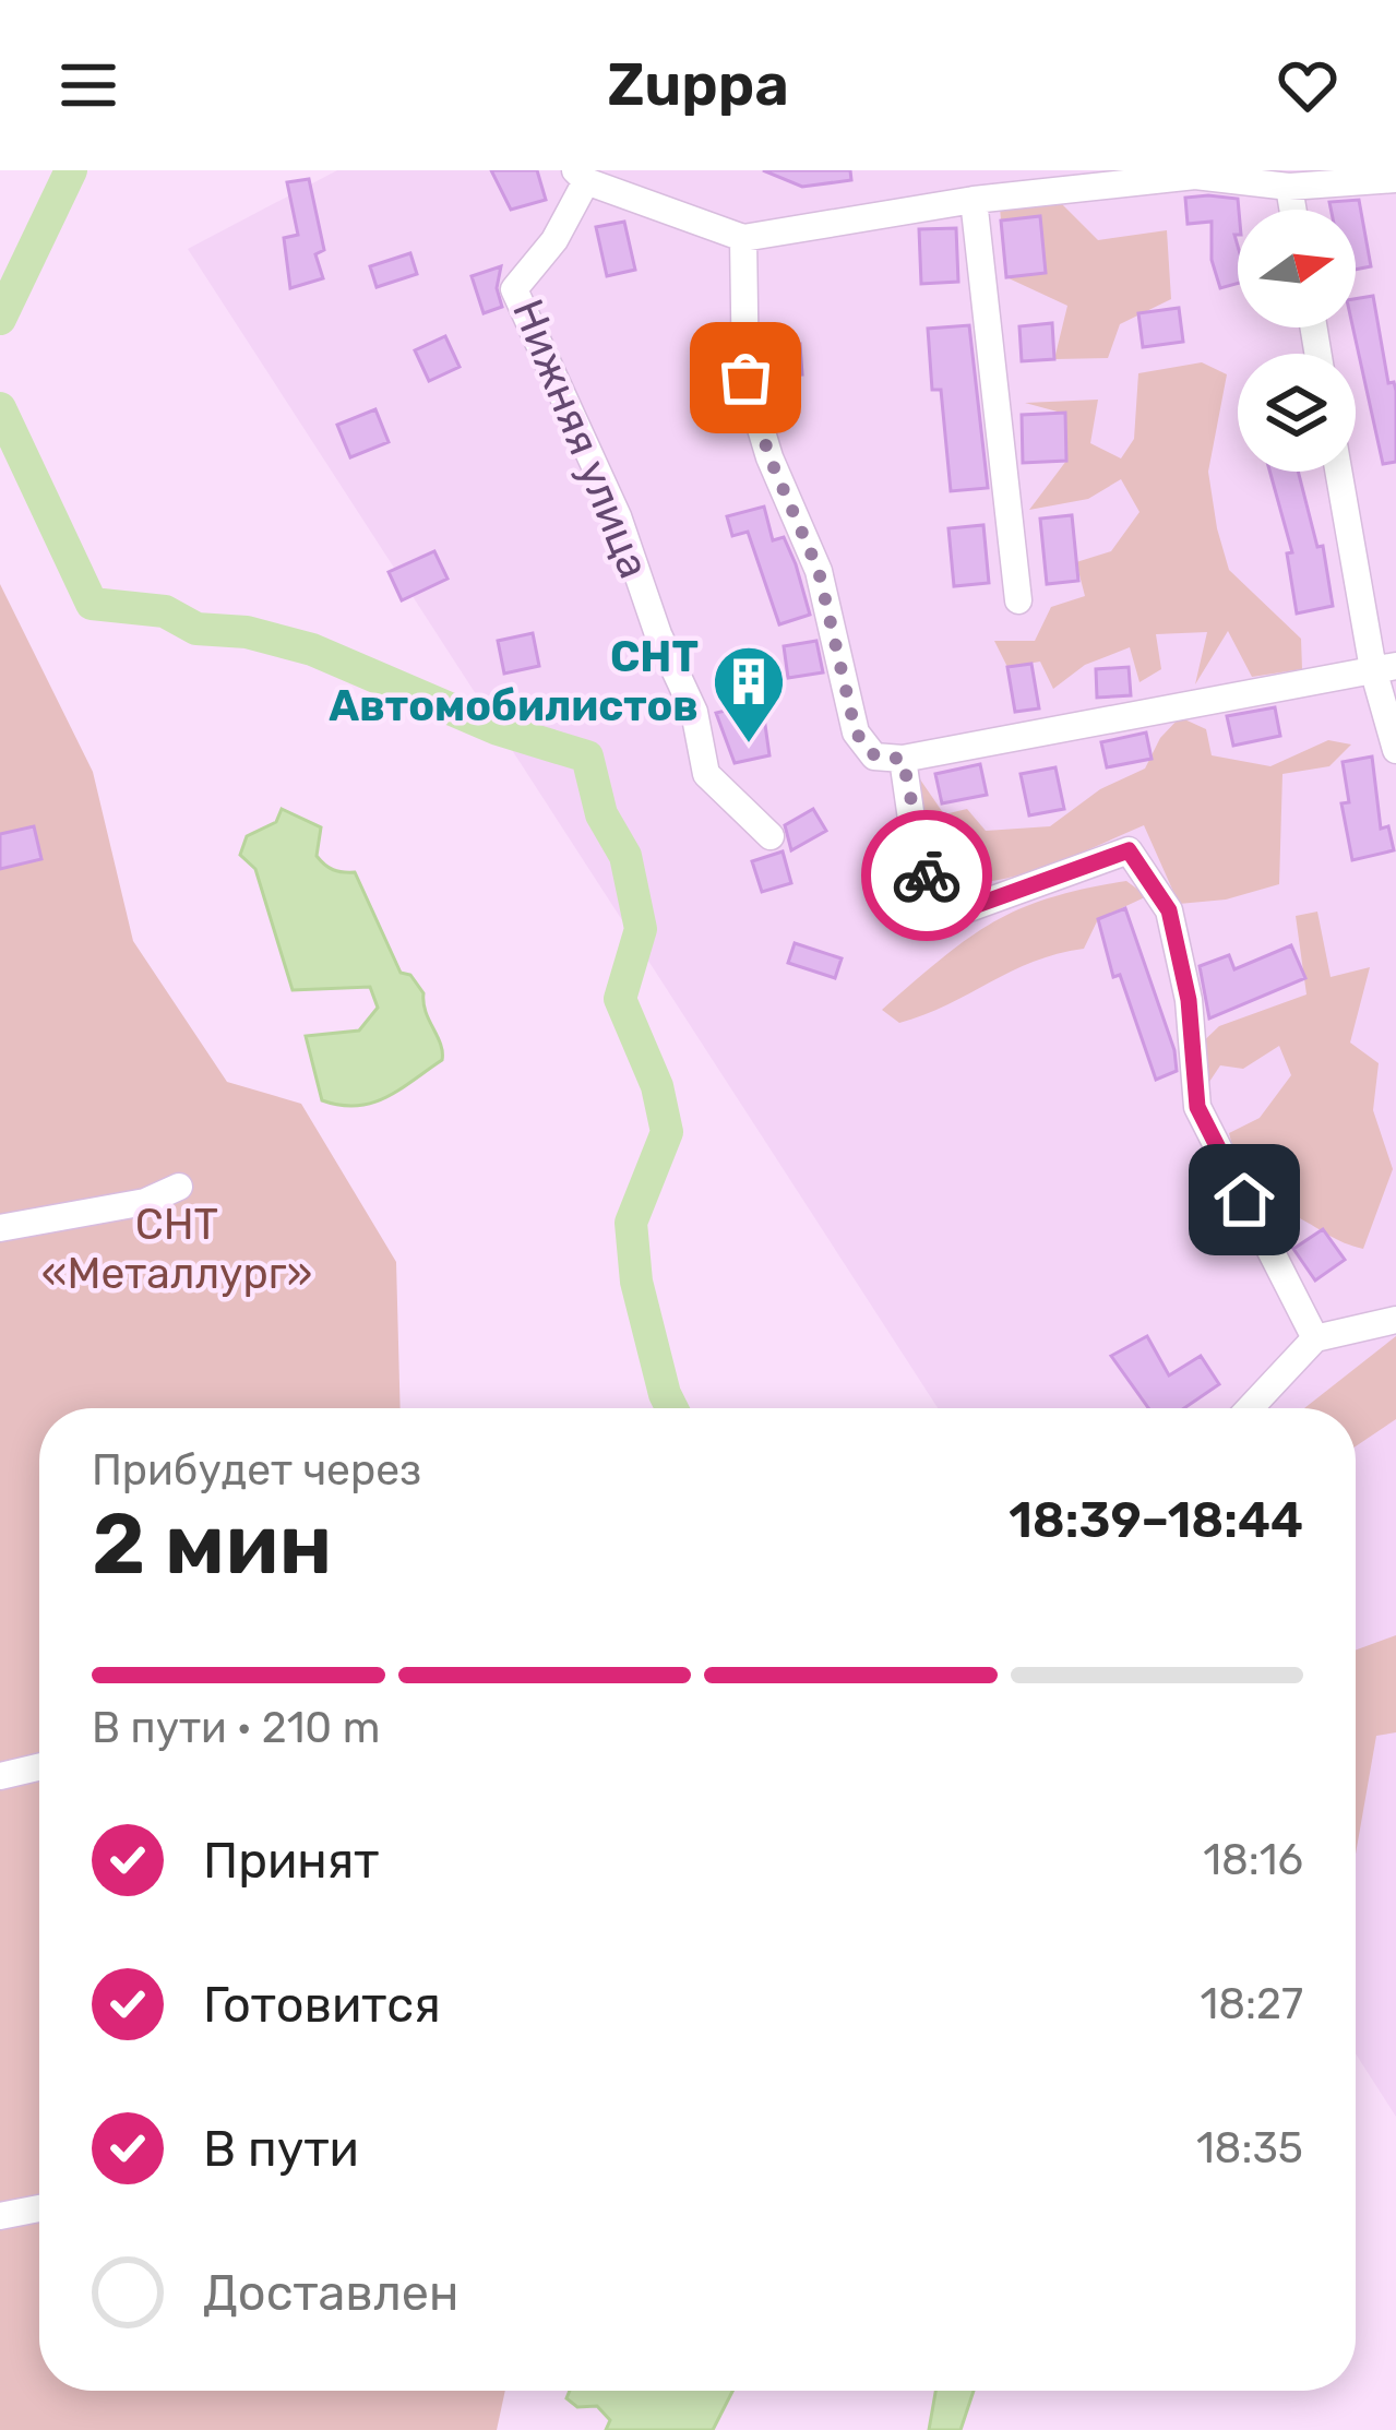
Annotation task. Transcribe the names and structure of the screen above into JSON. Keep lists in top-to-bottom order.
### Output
{
  "streets": {
    "street": ["Нижняя улица"]
  },
  "parks": ["СНТ «Металлург»"],
  "places": {
    "building": ["СНТ Автомобилистов"]
  },
  "north": "right",
  "page": {
    "header": "Zuppa",
    "heading": ["2 мин", "Прибудет через", "18:39–18:44"],
    "bar": "В пути · 210 m",
    "list": [
      ["Принят", "18:16"],
      ["Готовится", "18:27"],
      ["В пути", "18:35"],
      "Доставлен"
    ]
  }
}
